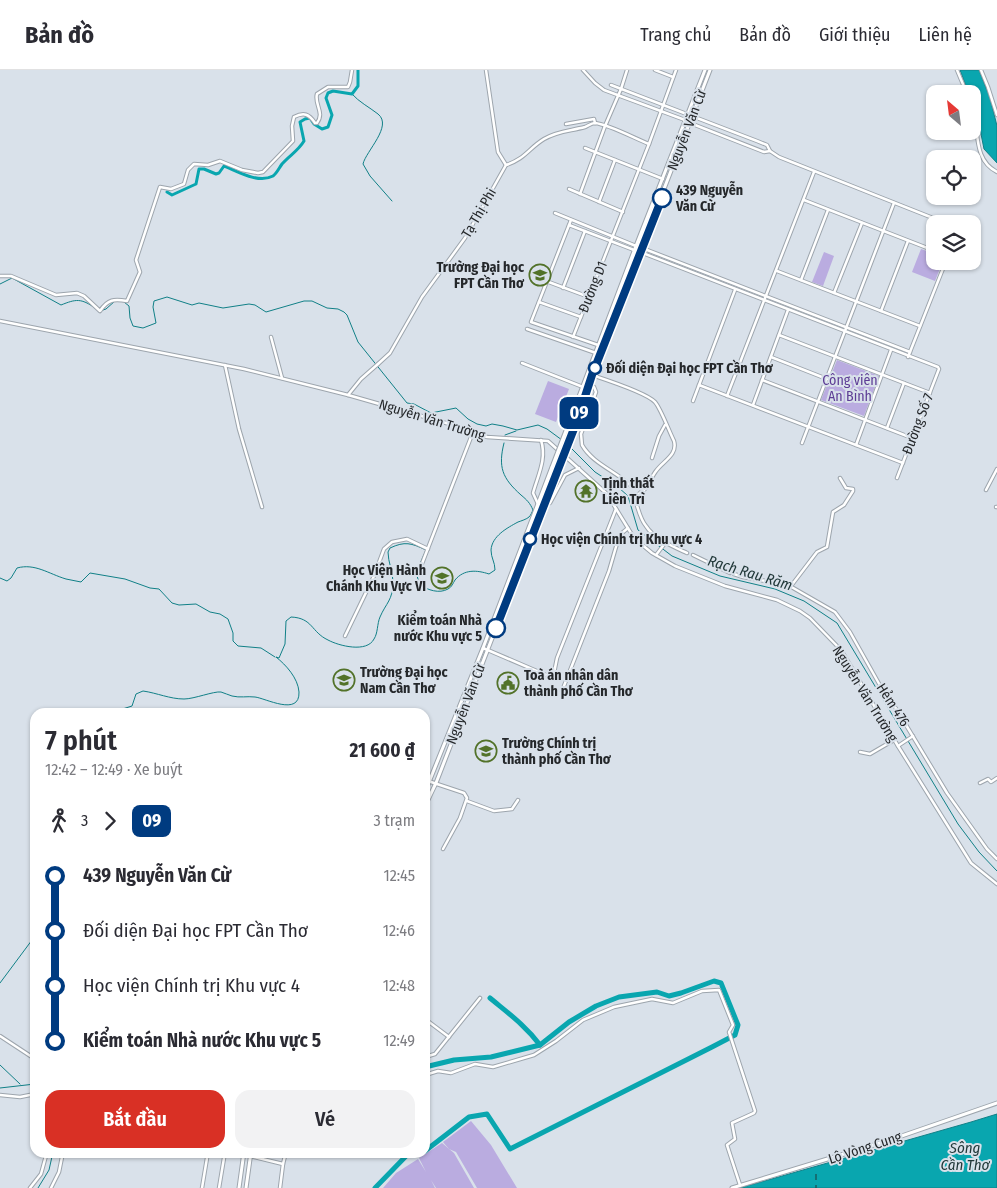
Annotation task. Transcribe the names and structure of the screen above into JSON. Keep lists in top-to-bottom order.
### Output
{
  "streets": {
    "main road": ["Nguyễn Văn Cừ", "Lộ Vòng Cung"],
    "street": [
      "Tạ Thị Phi",
      "Đường D1",
      "Nguyễn Văn Trường",
      "Đường Số 7",
      "Hẻm 476"
    ]
  },
  "crossings": [
    ["Tạ Thị Phi", "Nguyễn Văn Trường"]
  ],
  "water": ["Rạch Rau Răm", "Sông Cần Thơ"],
  "parks": ["Công viên An Bình"],
  "places": {
    "other": [
      "439 Nguyễn Văn Cừ",
      "Đối diện Đại học FPT Cần Thơ",
      "Học viện Chính trị Khu vực 4",
      "Kiểm toán Nhà nước Khu vực 5"
    ],
    "school or university": [
      "Trường Đại học FPT Cần Thơ",
      "Học Viện Hành Chánh Khu Vực VI",
      "Trường Đại học Nam Cần Thơ",
      "Trường Chính trị thành phố Cần Thơ"
    ],
    "temple": ["Tịnh thất Liên Trì"],
    "public building": ["Toà án nhân dân thành phố Cần Thơ"]
  },
  "lines": ["bus line 09"],
  "north": "top left",
  "page": {
    "header": "Bản đồ",
    "nav": [
      "Trang chủ",
      "Bản đồ",
      "Giới thiệu",
      "Liên hệ"
    ],
    "on_map": "09",
    "heading": ["7 phút", "12:42 – 12:49 · Xe buýt", "21 600 ₫"],
    "legs": ["3", "09", "3 trạm"],
    "list": [
      {
        "name": "439 Nguyễn Văn Cừ",
        "value": "12:45"
      },
      {
        "name": "Đối diện Đại học FPT Cần Thơ",
        "value": "12:46"
      },
      {
        "name": "Học viện Chính trị Khu vực 4",
        "value": "12:48"
      },
      {
        "name": "Kiểm toán Nhà nước Khu vực 5",
        "value": "12:49"
      }
    ],
    "buttons": ["Bắt đầu", "Vé"]
  }
}
